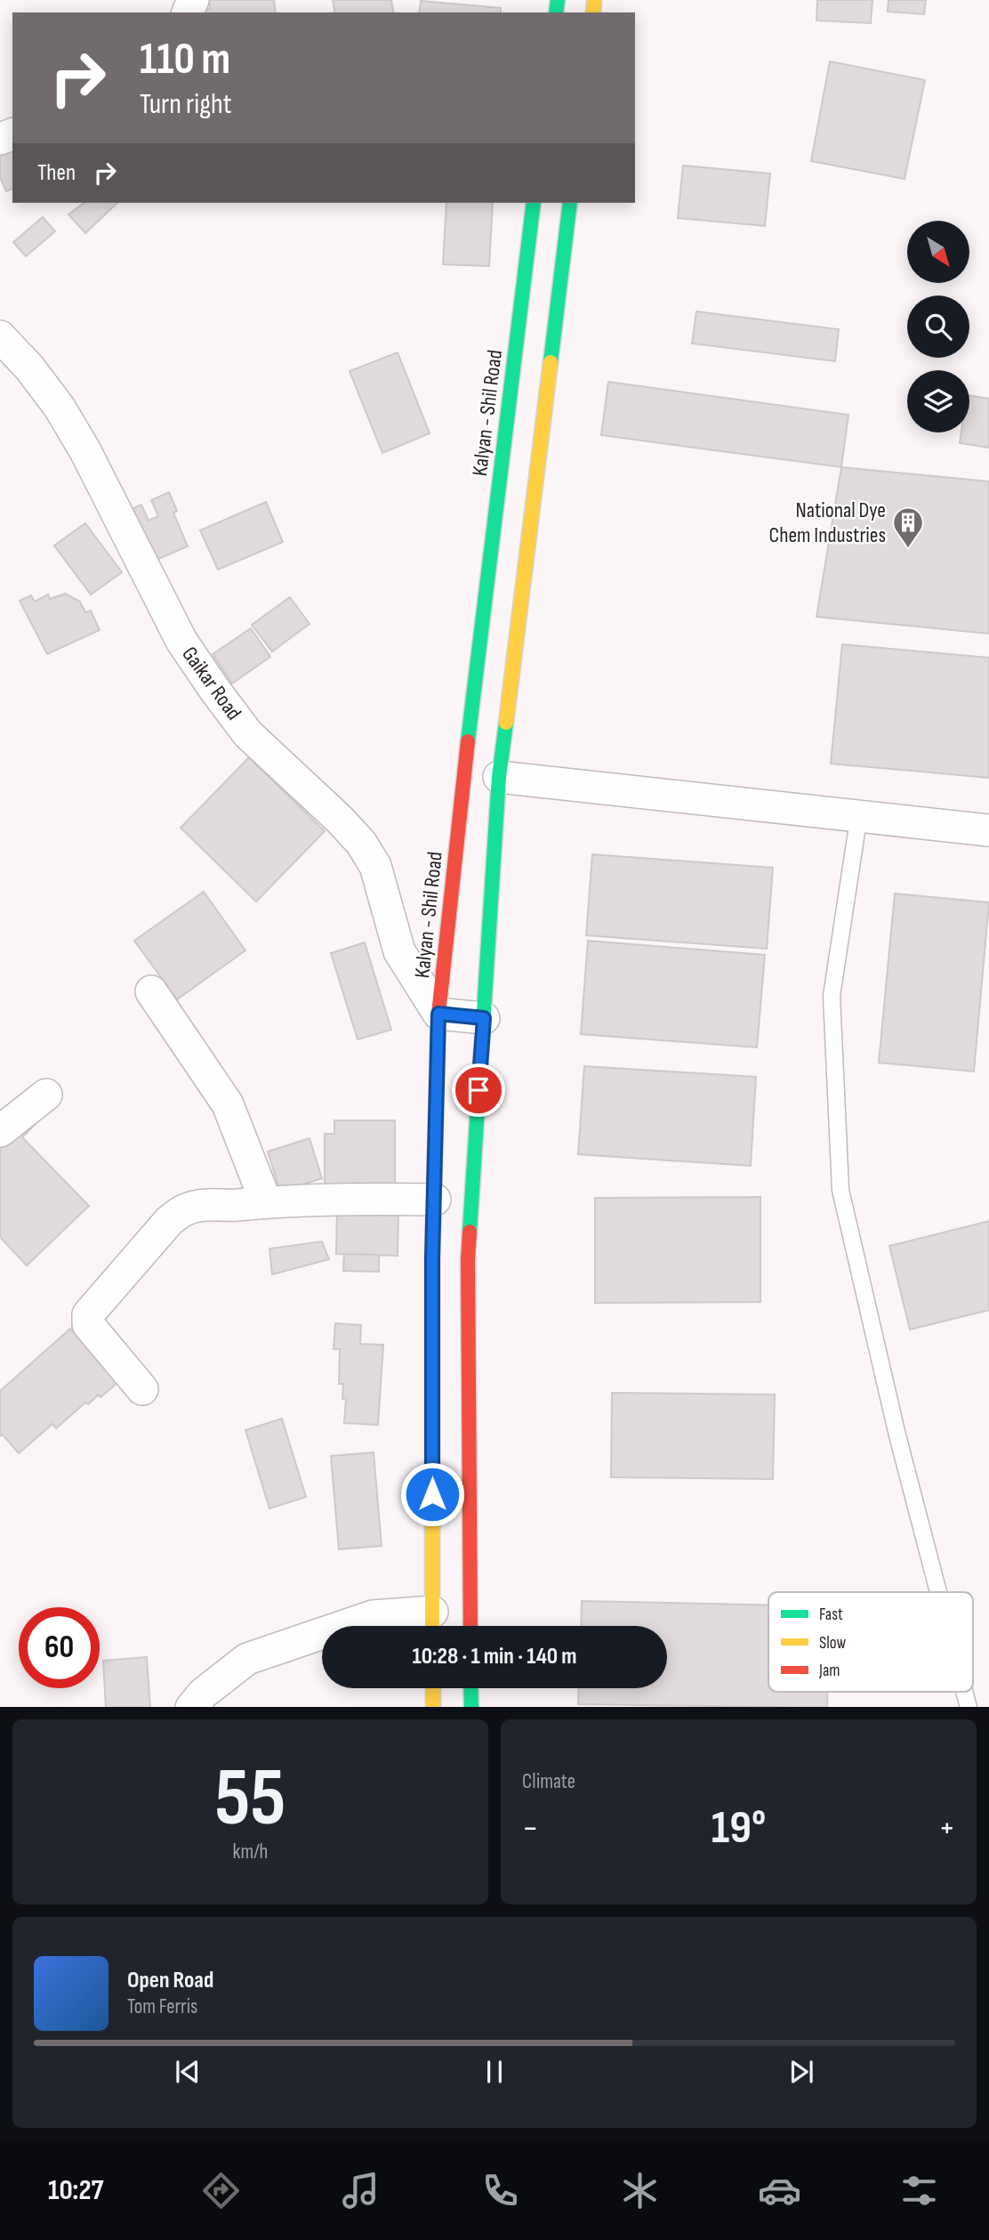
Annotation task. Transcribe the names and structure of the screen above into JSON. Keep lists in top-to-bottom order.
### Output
{
  "streets": {
    "main road": ["Kalyan - Shil Road"],
    "street": ["Gaikar Road"]
  },
  "crossings": [
    ["Kalyan - Shil Road", "Gaikar Road"]
  ],
  "places": {
    "building": ["National Dye Chem Industries"]
  },
  "legend": ["Fast", "Slow", "Jam"],
  "north": "bottom right",
  "page": {
    "turn": ["110 m", "Turn right"],
    "then": "Then",
    "limit": "60",
    "trip": "10:28 · 1 min · 140 m",
    "tile": [
      ["55", "km/h"],
      "Climate"
    ],
    "heat": ["−", "19°", "+"],
    "song": ["Open Road", "Tom Ferris"],
    "tabs": "10:27"
  }
}
